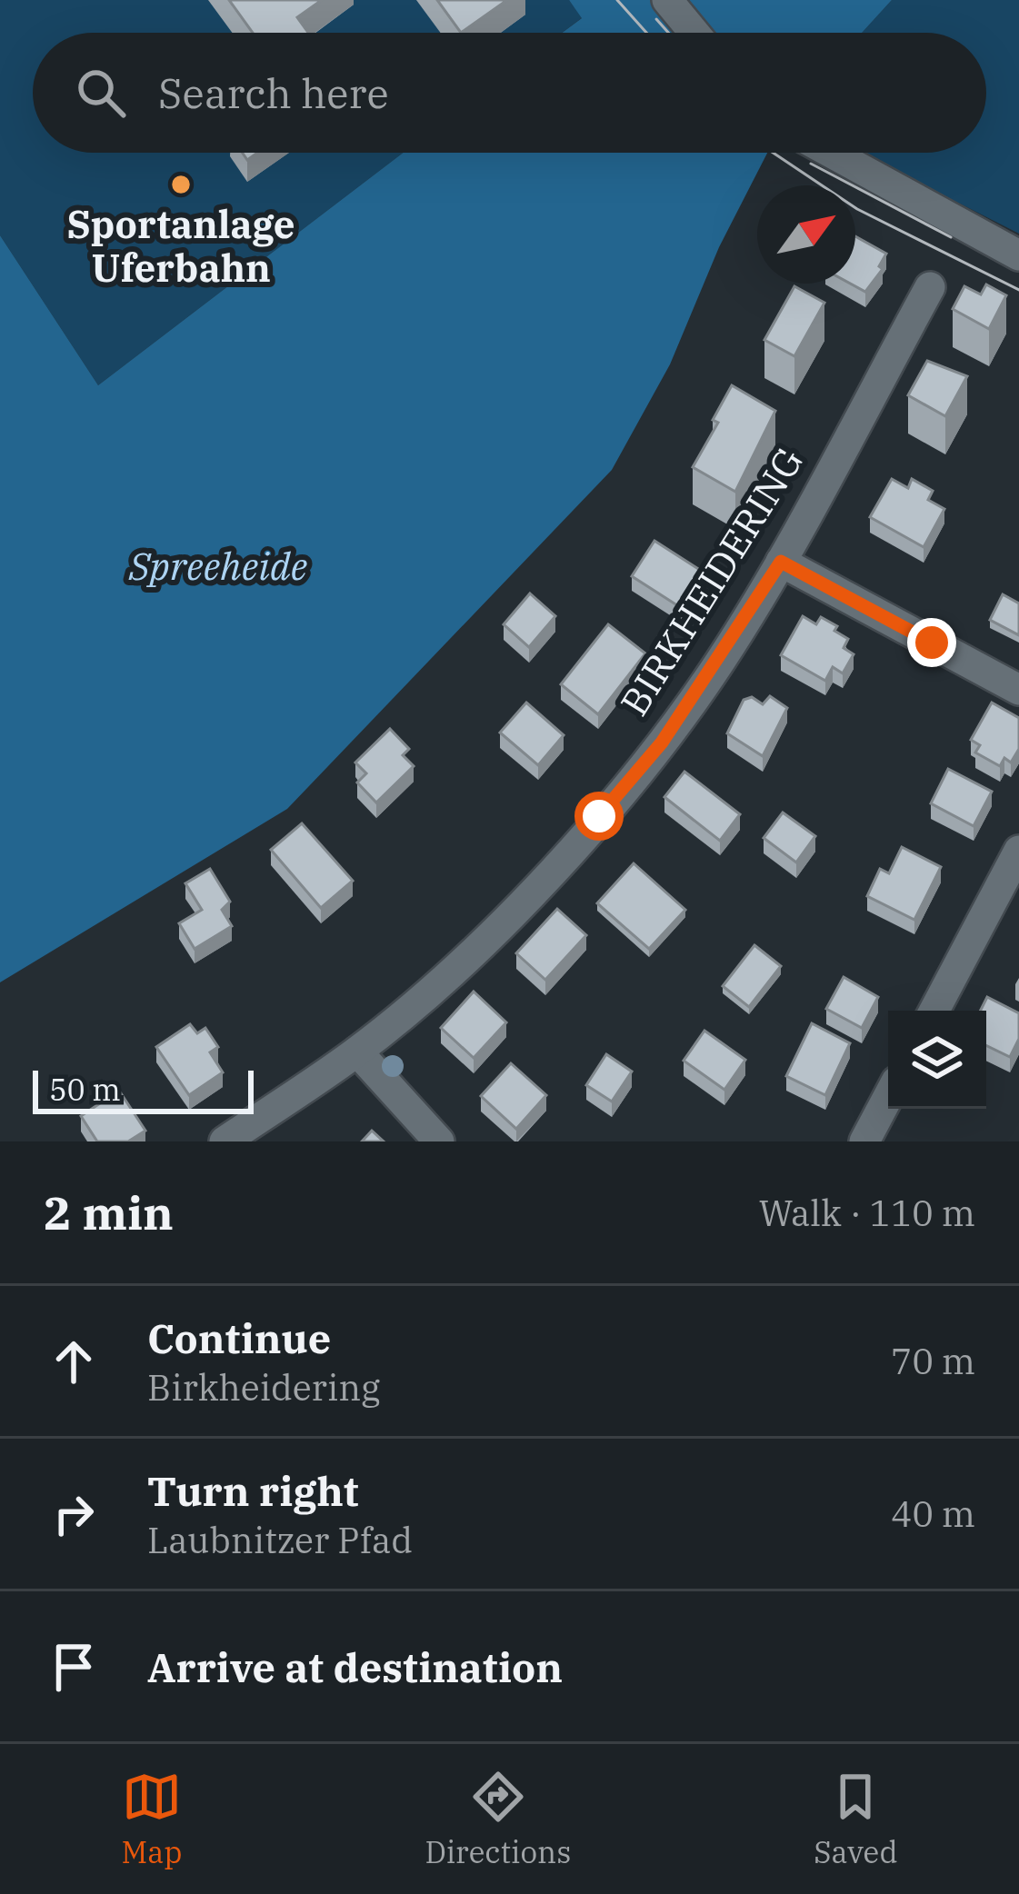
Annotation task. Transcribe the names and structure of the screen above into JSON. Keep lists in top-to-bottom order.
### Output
{
  "streets": {
    "street": ["BIRKHEIDERING"]
  },
  "parks": ["Spreeheide"],
  "places": ["Sportanlage Uferbahn"],
  "scale_bar": "50 m",
  "north": "top right",
  "page": {
    "search": "Search here",
    "scale": "50 m",
    "heading": ["2 min", "Walk · 110 m"],
    "list": [
      ["Continue", "Birkheidering", "70 m"],
      ["Turn right", "Laubnitzer Pfad", "40 m"],
      "Arrive at destination"
    ],
    "nav": ["Map", "Directions", "Saved"]
  }
}
